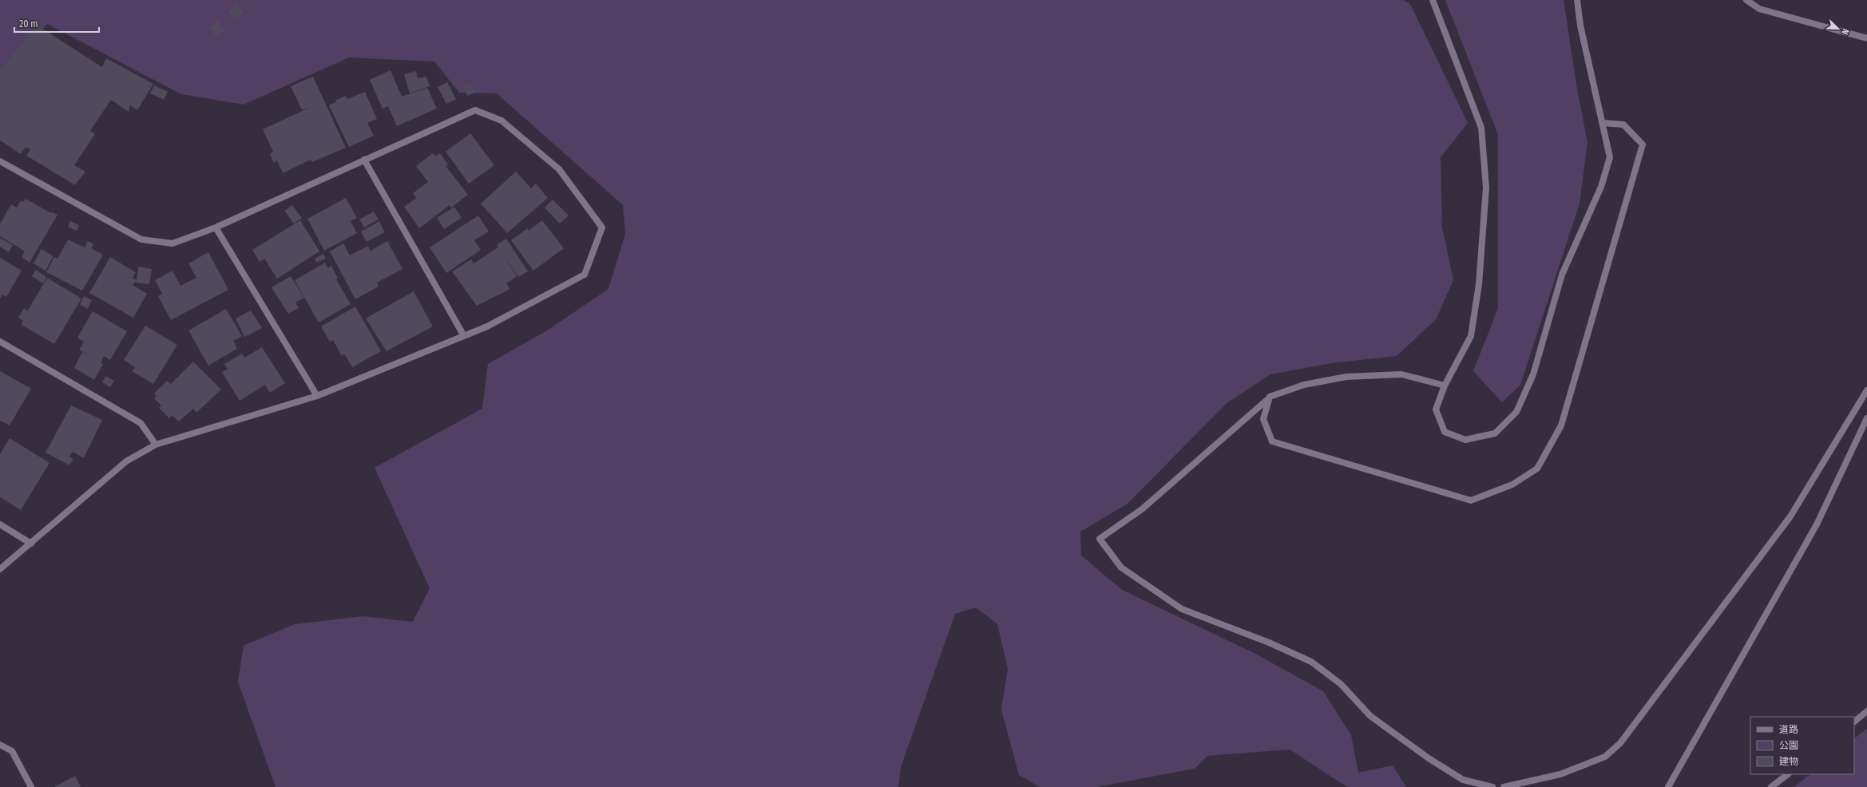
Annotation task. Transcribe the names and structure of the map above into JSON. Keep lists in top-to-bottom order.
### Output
{
  "legend": ["道路", "公園", "建物"],
  "scale_bar": "20 m",
  "north": "bottom right"
}
